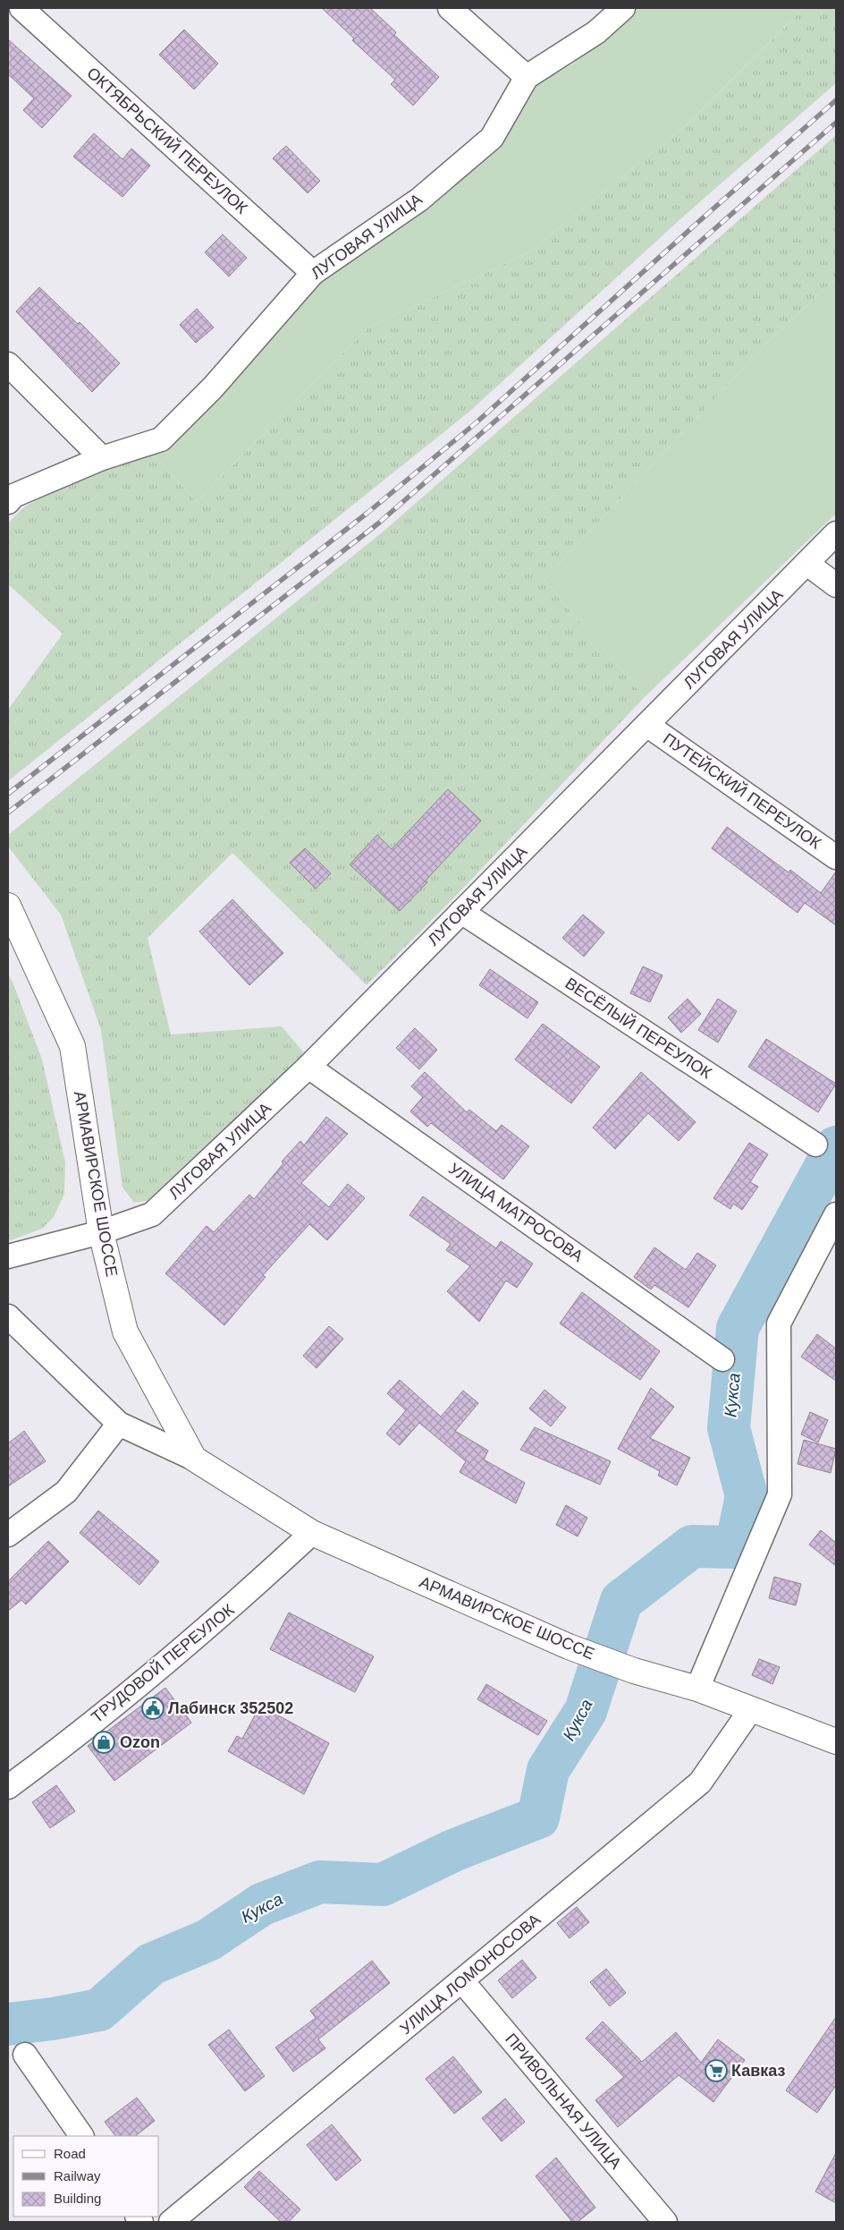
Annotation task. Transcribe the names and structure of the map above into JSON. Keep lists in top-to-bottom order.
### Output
{
  "streets": {
    "main road": ["АРМАВИРСКОЕ ШОССЕ"],
    "street": [
      "ОКТЯБРЬСКИЙ ПЕРЕУЛОК",
      "ЛУГОВАЯ УЛИЦА",
      "ПУТЕЙСКИЙ ПЕРЕУЛОК",
      "ВЕСЁЛЫЙ ПЕРЕУЛОК",
      "УЛИЦА МАТРОСОВА",
      "ТРУДОВОЙ ПЕРЕУЛОК",
      "УЛИЦА ЛОМОНОСОВА",
      "ПРИВОЛЬНАЯ УЛИЦА"
    ]
  },
  "crossings": [
    ["ОКТЯБРЬСКИЙ ПЕРЕУЛОК", "ЛУГОВАЯ УЛИЦА"],
    ["ЛУГОВАЯ УЛИЦА", "ПУТЕЙСКИЙ ПЕРЕУЛОК"],
    ["ЛУГОВАЯ УЛИЦА", "ВЕСЁЛЫЙ ПЕРЕУЛОК"],
    ["ЛУГОВАЯ УЛИЦА", "АРМАВИРСКОЕ ШОССЕ"],
    ["ЛУГОВАЯ УЛИЦА", "УЛИЦА МАТРОСОВА"],
    ["АРМАВИРСКОЕ ШОССЕ", "ТРУДОВОЙ ПЕРЕУЛОК"],
    ["АРМАВИРСКОЕ ШОССЕ", "УЛИЦА ЛОМОНОСОВА"],
    ["УЛИЦА ЛОМОНОСОВА", "ПРИВОЛЬНАЯ УЛИЦА"]
  ],
  "water": ["Кукса"],
  "places": {
    "public building": ["Лабинск 352502"],
    "shop": ["Ozon"],
    "supermarket": ["Кавказ"]
  },
  "legend": ["Road", "Railway", "Building"]
}
